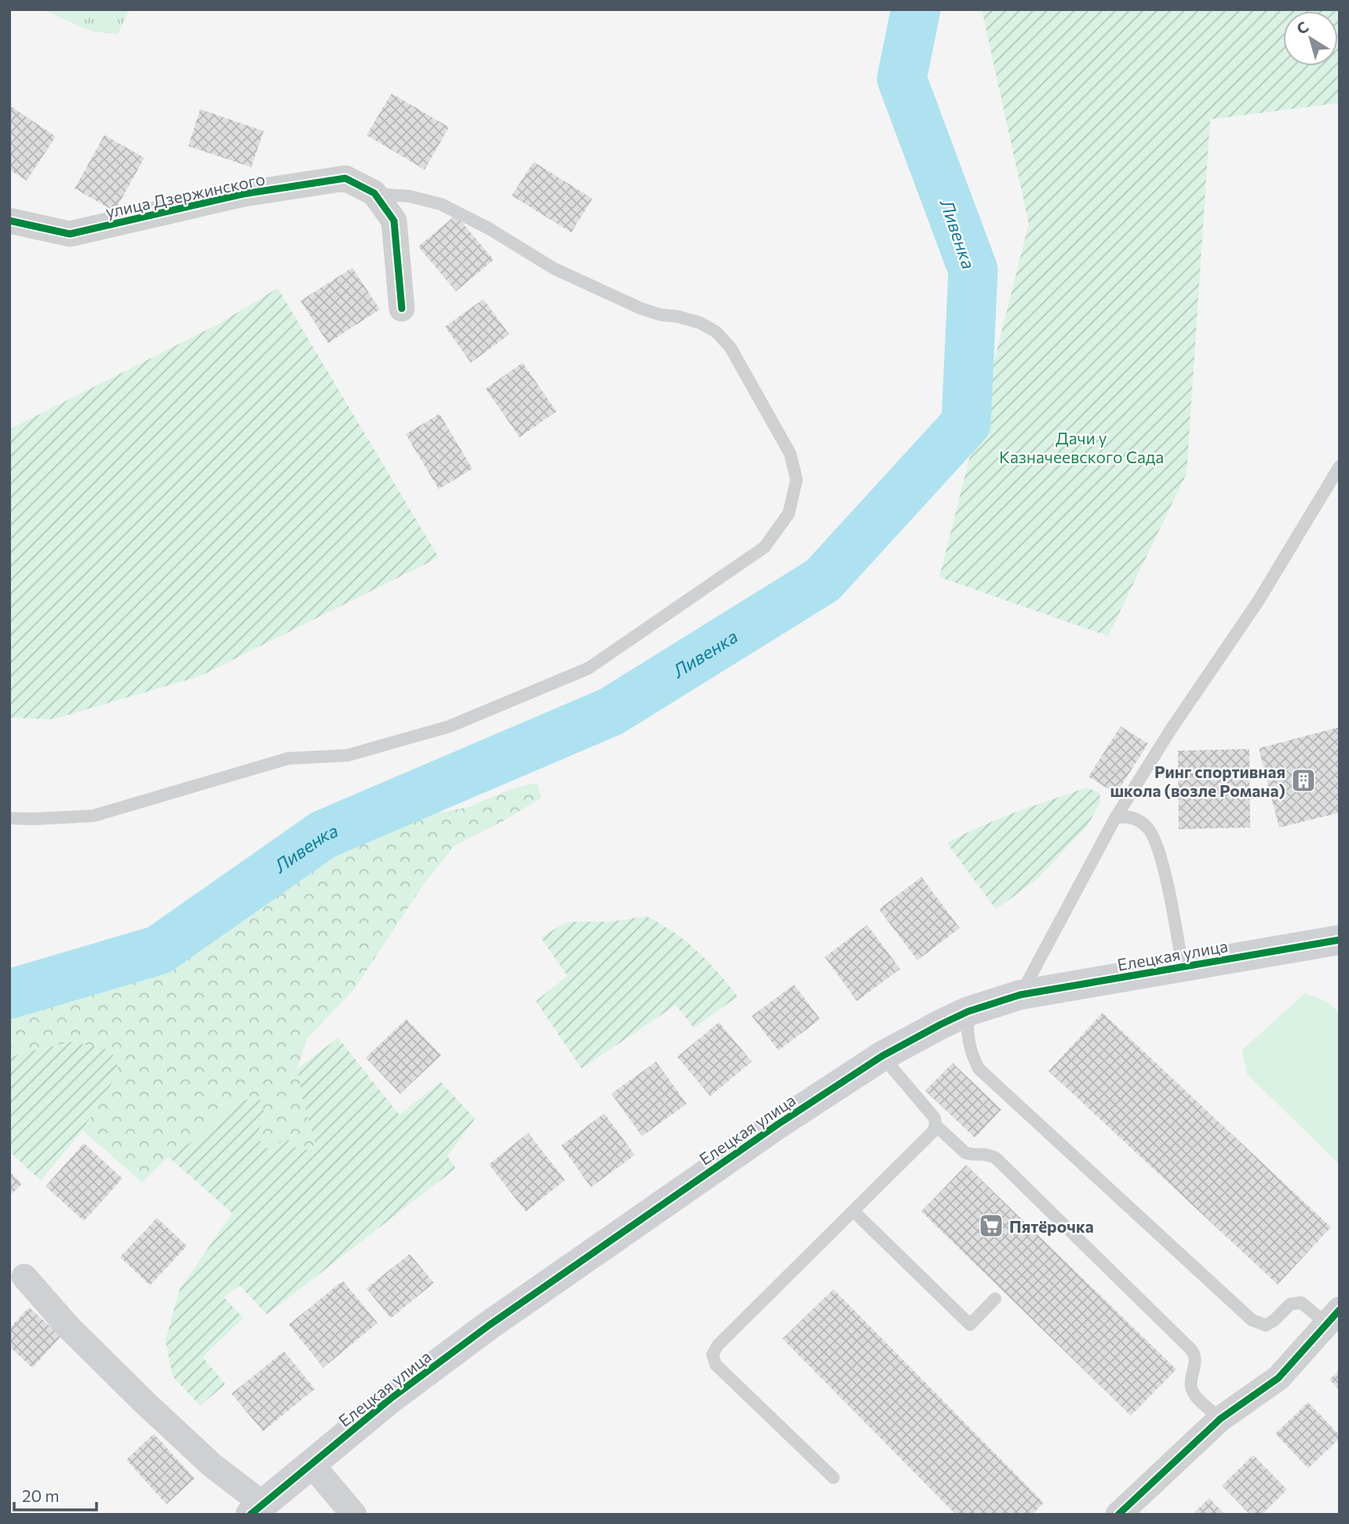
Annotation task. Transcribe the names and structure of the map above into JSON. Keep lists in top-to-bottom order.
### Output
{
  "streets": {
    "street": ["улица Дзержинского", "Елецкая улица"]
  },
  "water": ["Ливенка"],
  "parks": ["Дачи у Казначеевского Сада"],
  "places": {
    "building": ["Ринг спортивная школа (возле Романа)"],
    "supermarket": ["Пятёрочка"]
  },
  "scale_bar": "20 m",
  "north": "top left"
}
